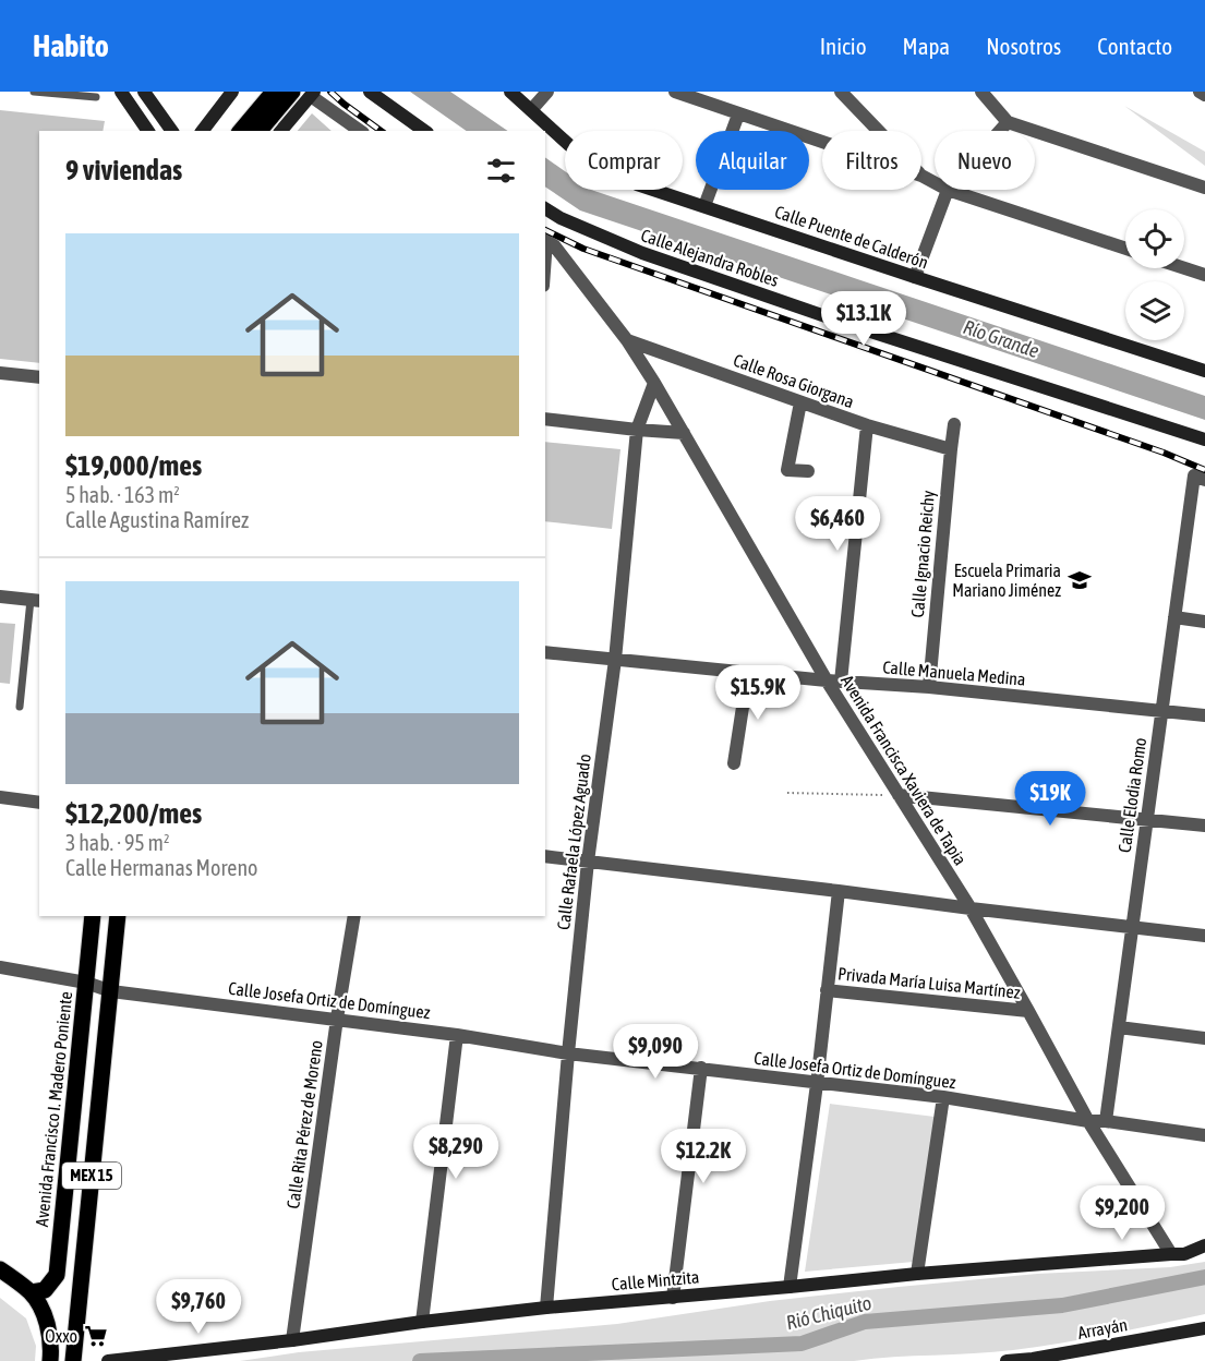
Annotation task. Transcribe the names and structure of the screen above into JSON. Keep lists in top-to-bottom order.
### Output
{
  "streets": {
    "main road": [
      "Calle Puente de Calderón",
      "Calle Alejandra Robles",
      "Avenida Francisco I. Madero Poniente",
      "MEX 15",
      "Calle Mintzita",
      "Arrayán"
    ],
    "street": [
      "Calle Rosa Giorgana",
      "Calle Ignacio Reichy",
      "Calle Manuela Medina",
      "Avenida Francisca Xaviera de Tapia",
      "Calle Elodia Romo",
      "Calle Rafaela López Aguado",
      "Privada María Luisa Martínez",
      "Calle Josefa Ortiz de Domínguez",
      "Calle Rita Pérez de Moreno"
    ]
  },
  "crossings": [
    ["Calle Rosa Giorgana", "Calle Ignacio Reichy"],
    ["Calle Rosa Giorgana", "Avenida Francisca Xaviera de Tapia"],
    ["Calle Ignacio Reichy", "Calle Manuela Medina"],
    ["Calle Manuela Medina", "Avenida Francisca Xaviera de Tapia"],
    ["Calle Manuela Medina", "Calle Elodia Romo"],
    ["Calle Manuela Medina", "Calle Rafaela López Aguado"],
    ["Avenida Francisca Xaviera de Tapia", "Calle Rafaela López Aguado"],
    ["Avenida Francisca Xaviera de Tapia", "Privada María Luisa Martínez"],
    ["Avenida Francisca Xaviera de Tapia", "Calle Josefa Ortiz de Domínguez"],
    ["Avenida Francisca Xaviera de Tapia", "Calle Mintzita"],
    ["Calle Elodia Romo", "Calle Josefa Ortiz de Domínguez"],
    ["Calle Rafaela López Aguado", "Calle Josefa Ortiz de Domínguez"],
    ["Calle Rafaela López Aguado", "Calle Mintzita"],
    ["Calle Josefa Ortiz de Domínguez", "Avenida Francisco I. Madero Poniente"],
    ["Calle Josefa Ortiz de Domínguez", "Calle Rita Pérez de Moreno"],
    ["Calle Josefa Ortiz de Domínguez", "MEX 15"],
    ["Calle Rita Pérez de Moreno", "Calle Mintzita"]
  ],
  "water": ["Río Grande", "Rió Chiquito"],
  "places": {
    "school or university": ["Escuela Primaria Mariano Jiménez"],
    "supermarket": ["Oxxo"]
  },
  "page": {
    "header": "Habito",
    "nav": [
      "Inicio",
      "Mapa",
      "Nosotros",
      "Contacto"
    ],
    "chip": [
      "Comprar",
      "Alquilar",
      "Filtros",
      "Nuevo"
    ],
    "heading": "9 viviendas",
    "list": [
      {
        "name": "$19,000/mes",
        "note": "5 hab. · 163 m² · Calle Agustina Ramírez"
      },
      {
        "name": "$12,200/mes",
        "note": "3 hab. · 95 m² · Calle Hermanas Moreno"
      }
    ],
    "price": [
      "$13.1K",
      "$6,460",
      "$15.9K",
      "$19K",
      "$9,090",
      "$8,290",
      "$12.2K",
      "$9,200",
      "$9,760"
    ]
  }
}
